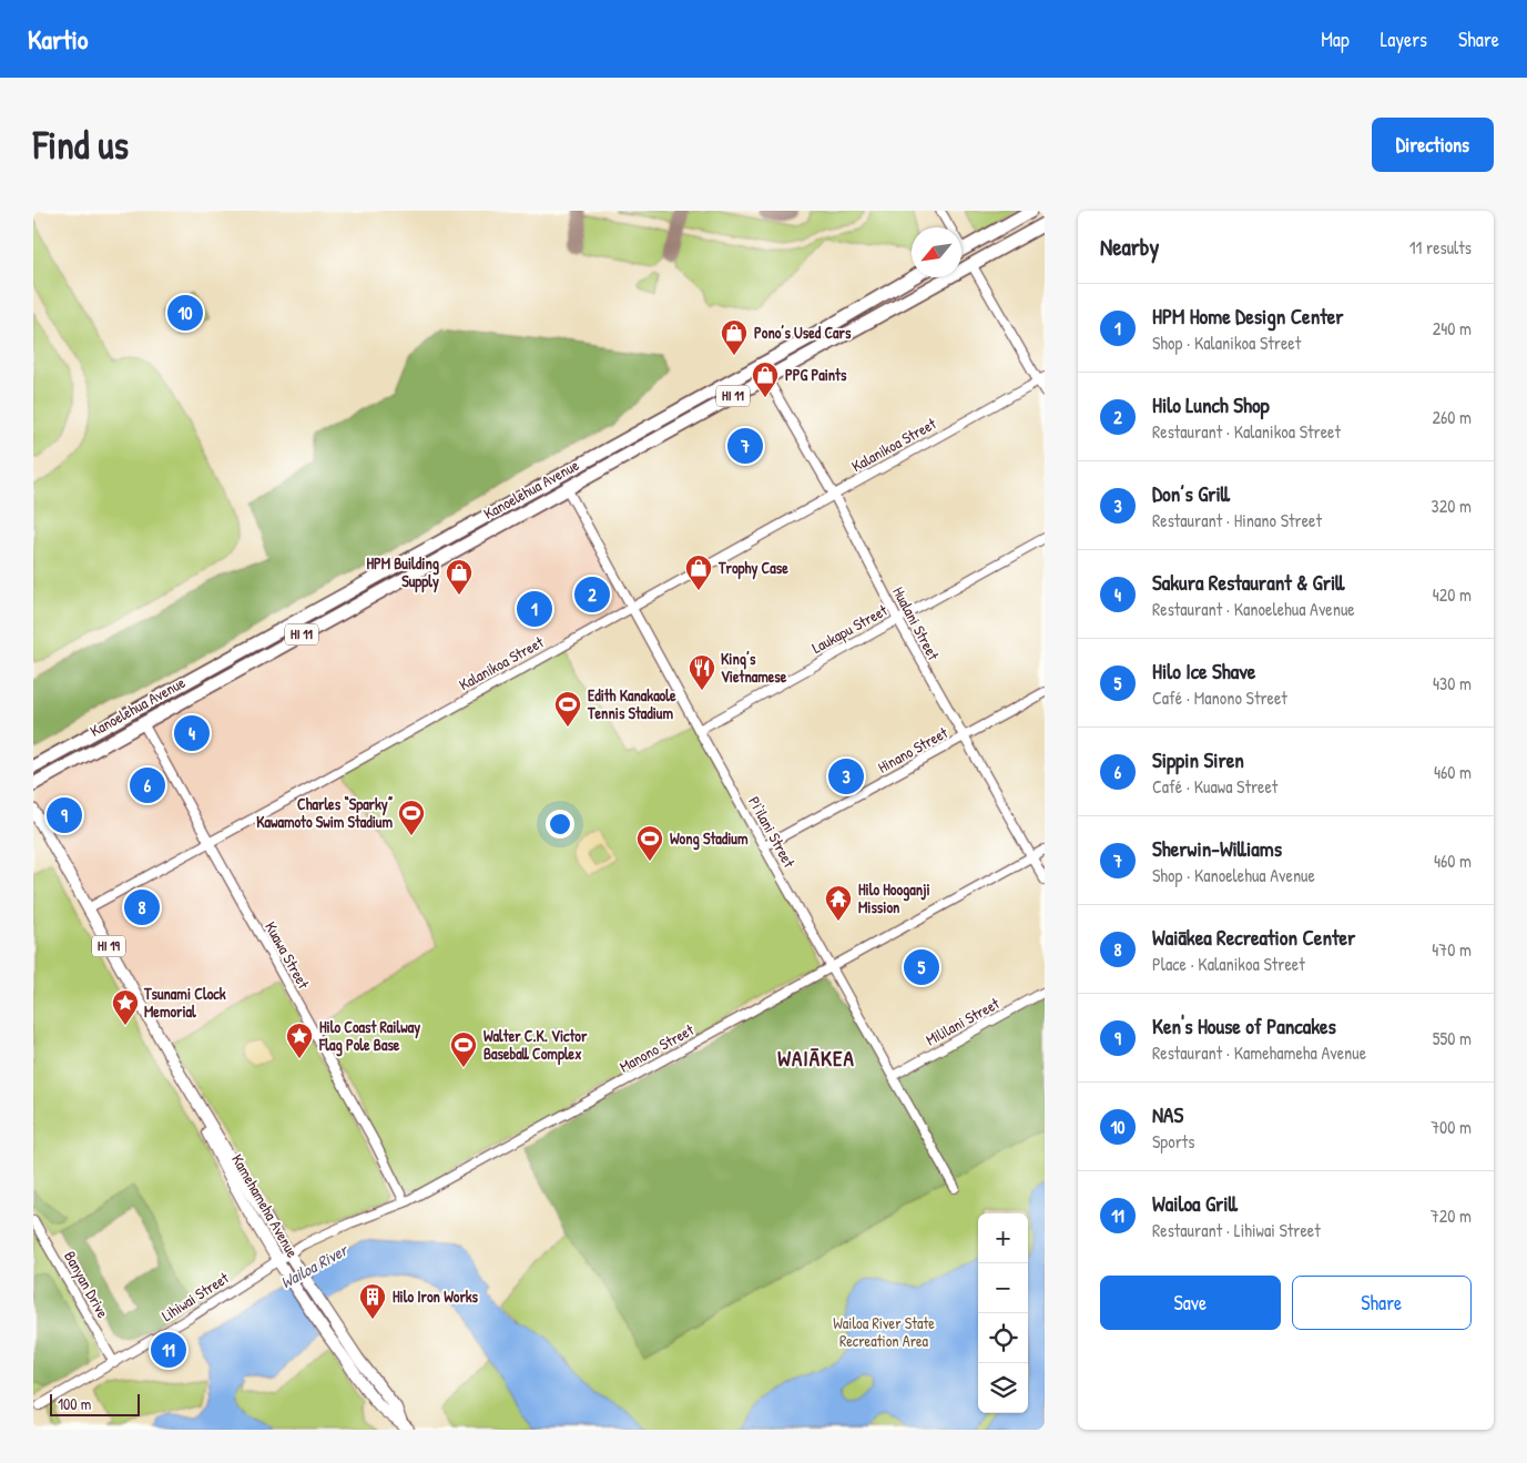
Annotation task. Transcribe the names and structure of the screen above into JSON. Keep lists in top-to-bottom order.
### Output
{
  "streets": {
    "highway": ["HI 11", "Kanoelehua Avenue"],
    "main road": ["HI 19", "Kamehameha Avenue"],
    "street": [
      "Kalanikoa Street",
      "Hualani Street",
      "Laukapu Street",
      "Hinano Street",
      "Pi‘ilani Street",
      "Kuawa Street",
      "Mililani Street",
      "Manono Street",
      "Banyan Drive",
      "Lihiwai Street"
    ]
  },
  "crossings": [
    ["Kalanikoa Street", "Hualani Street"],
    ["Kalanikoa Street", "Pi‘ilani Street"],
    ["Kalanikoa Street", "Kuawa Street"],
    ["Kalanikoa Street", "Kamehameha Avenue"],
    ["Kanoelehua Avenue", "Hualani Street"],
    ["Kanoelehua Avenue", "Pi‘ilani Street"],
    ["Kanoelehua Avenue", "Kuawa Street"],
    ["Hualani Street", "Laukapu Street"],
    ["Hualani Street", "Hinano Street"],
    ["Hualani Street", "Manono Street"],
    ["Laukapu Street", "Pi‘ilani Street"],
    ["Hinano Street", "Pi‘ilani Street"],
    ["Pi‘ilani Street", "Mililani Street"],
    ["Pi‘ilani Street", "Manono Street"],
    ["Kuawa Street", "Manono Street"],
    ["Manono Street", "Kamehameha Avenue"],
    ["Manono Street", "Lihiwai Street"],
    ["Kamehameha Avenue", "Lihiwai Street"],
    ["Banyan Drive", "Lihiwai Street"]
  ],
  "districts": ["WAIĀKEA"],
  "water": ["Wailoa River"],
  "parks": ["Wailoa River State Recreation Area"],
  "places": {
    "shop": [
      "Pono’s Used Cars",
      "PPG Paints",
      "Trophy Case",
      "HPM Building Supply"
    ],
    "restaurant": ["King’s Vietnamese"],
    "sports": [
      "Edith Kanakaole Tennis Stadium",
      "Charles “Sparky” Kawamoto Swim Stadium",
      "Wong Stadium",
      "Walter C.K. Victor Baseball Complex"
    ],
    "temple": ["Hilo Hooganji Mission"],
    "place": ["Tsunami Clock Memorial", "Hilo Coast Railway Flag Pole Base"],
    "building": ["Hilo Iron Works"]
  },
  "scale_bar": "100 m",
  "north": "bottom left",
  "page": {
    "header": "Kartio",
    "nav": ["Map", "Layers", "Share"],
    "buttons": [
      "Directions",
      ["Save", "Share"]
    ],
    "title": "Find us",
    "heading": ["Nearby", "11 results"],
    "list": [
      {
        "mark": "1",
        "name": "HPM Home Design Center",
        "note": "Shop · Kalanikoa Street",
        "value": "240 m"
      },
      {
        "mark": "2",
        "name": "Hilo Lunch Shop",
        "note": "Restaurant · Kalanikoa Street",
        "value": "260 m"
      },
      {
        "mark": "3",
        "name": "Don’s Grill",
        "note": "Restaurant · Hinano Street",
        "value": "320 m"
      },
      {
        "mark": "4",
        "name": "Sakura Restaurant & Grill",
        "note": "Restaurant · Kanoelehua Avenue",
        "value": "420 m"
      },
      {
        "mark": "5",
        "name": "Hilo Ice Shave",
        "note": "Café · Manono Street",
        "value": "430 m"
      },
      {
        "mark": "6",
        "name": "Sippin Siren",
        "note": "Café · Kuawa Street",
        "value": "460 m"
      },
      {
        "mark": "7",
        "name": "Sherwin-Williams",
        "note": "Shop · Kanoelehua Avenue",
        "value": "460 m"
      },
      {
        "mark": "8",
        "name": "Waiākea Recreation Center",
        "note": "Place · Kalanikoa Street",
        "value": "470 m"
      },
      {
        "mark": "9",
        "name": "Ken's House of Pancakes",
        "note": "Restaurant · Kamehameha Avenue",
        "value": "550 m"
      },
      {
        "mark": "10",
        "name": "NAS",
        "note": "Sports",
        "value": "700 m"
      },
      {
        "mark": "11",
        "name": "Wailoa Grill",
        "note": "Restaurant · Lihiwai Street",
        "value": "720 m"
      }
    ],
    "pins": [
      "10",
      "7",
      "2",
      "1",
      "4",
      "3",
      "6",
      "9",
      "8",
      "5",
      "11"
    ],
    "map_buttons": ["+", "−"],
    "scale": "100 m"
  }
}
